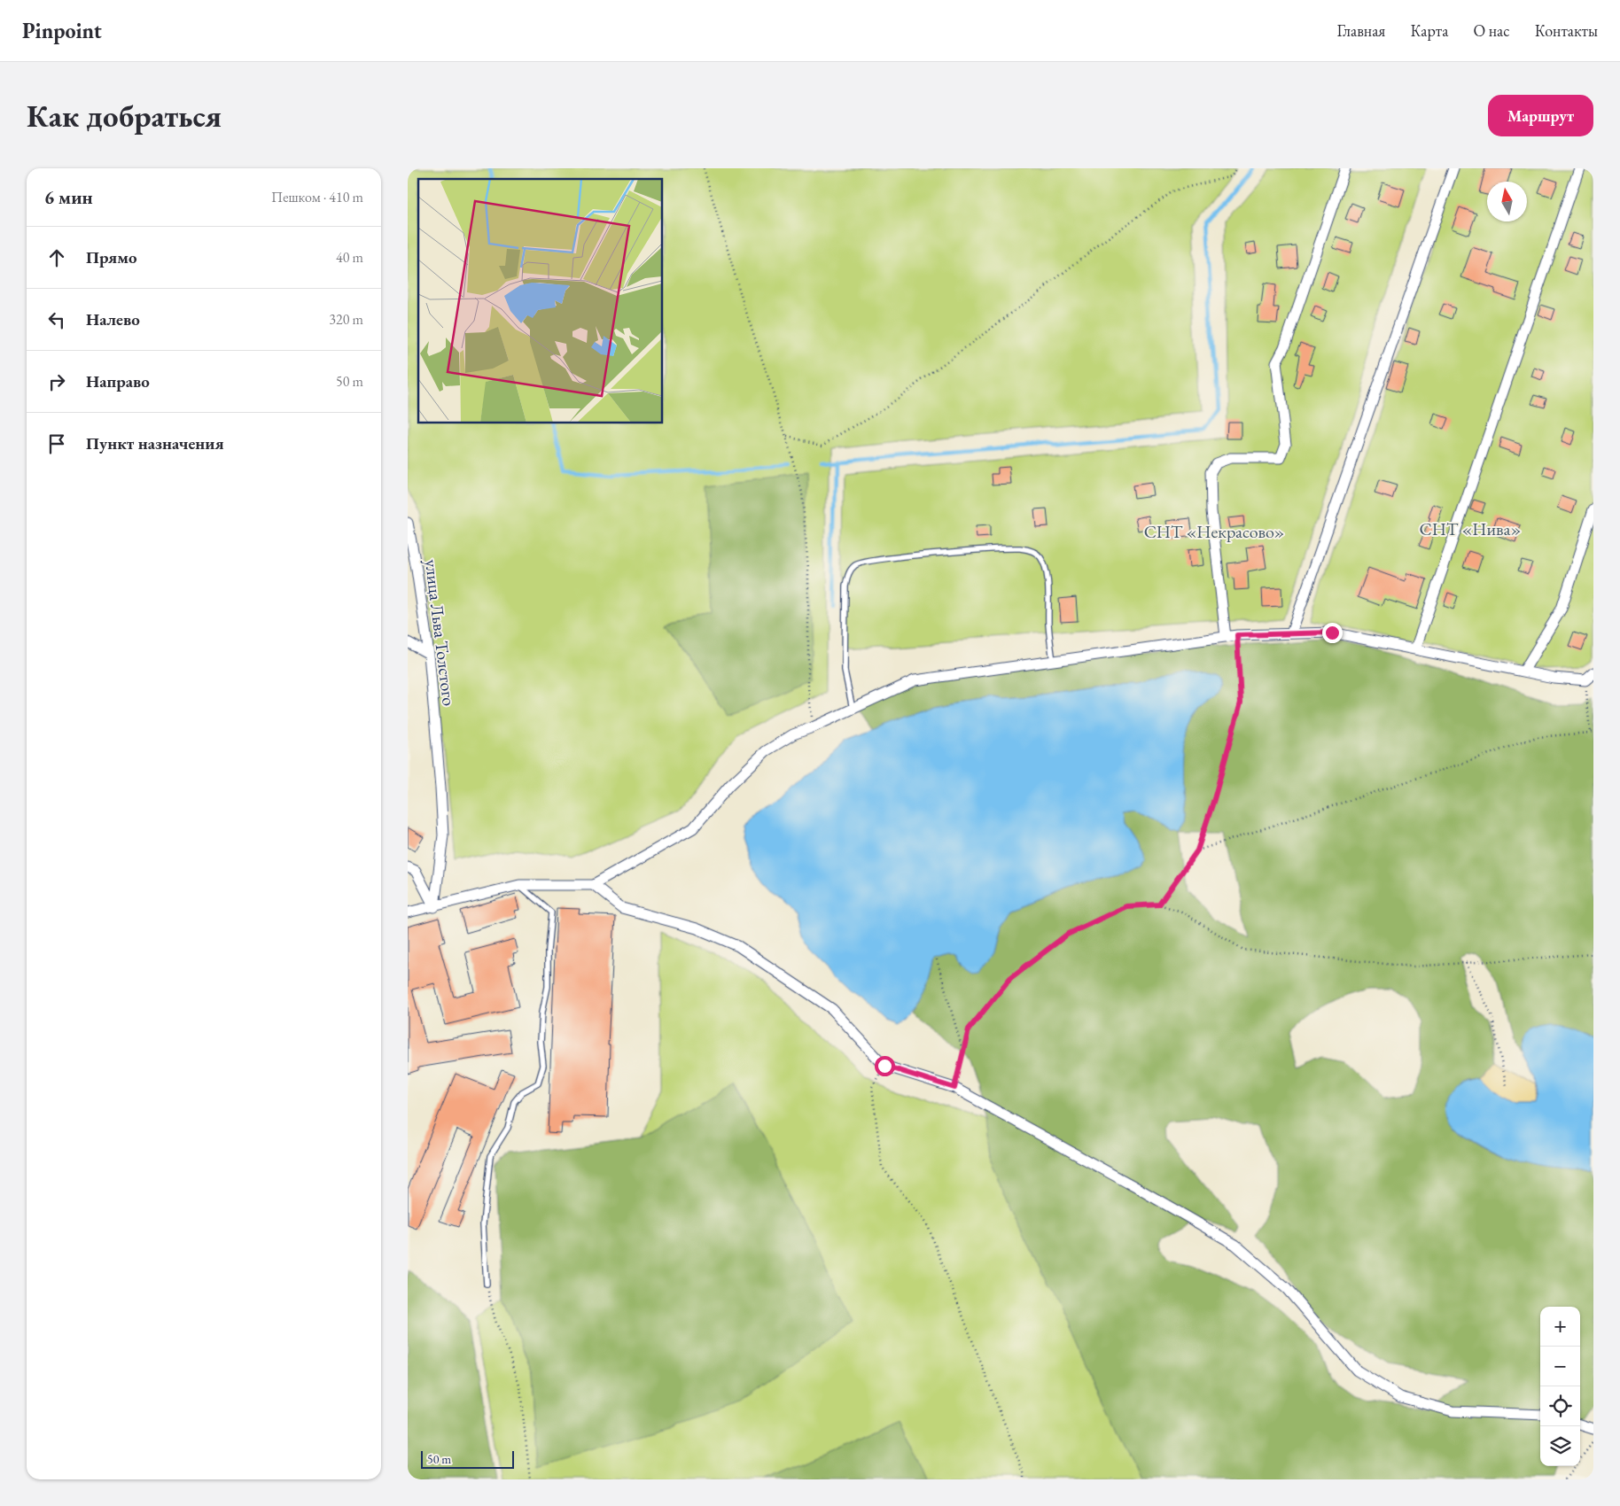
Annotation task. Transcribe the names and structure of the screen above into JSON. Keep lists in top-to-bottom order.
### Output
{
  "streets": {
    "street": ["улица Льва Толстого"]
  },
  "parks": ["СНТ «Нива»", "СНТ «Некрасово»"],
  "scale_bar": "50 m",
  "north": "top",
  "page": {
    "header": "Pinpoint",
    "nav": [
      "Главная",
      "Карта",
      "О нас",
      "Контакты"
    ],
    "buttons": "Маршрут",
    "title": "Как добраться",
    "heading": ["6 мин", "Пешком · 410 m"],
    "list": [
      ["Прямо", "40 m"],
      ["Налево", "320 m"],
      ["Направо", "50 m"],
      "Пункт назначения"
    ],
    "map_buttons": ["+", "−"],
    "scale": "50 m"
  }
}
